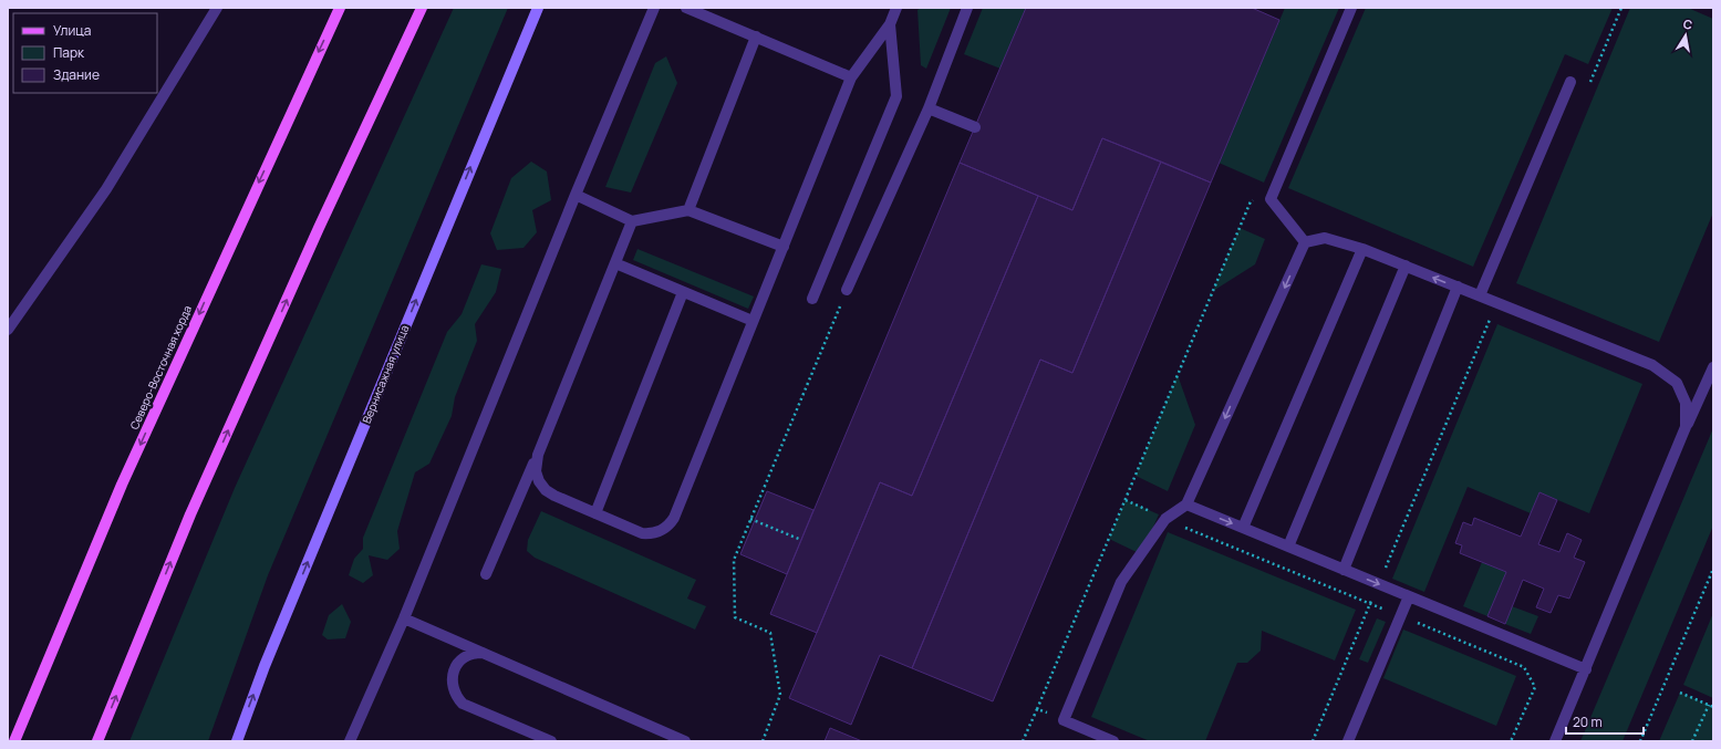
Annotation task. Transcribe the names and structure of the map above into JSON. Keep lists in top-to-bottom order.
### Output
{
  "streets": {
    "main road": ["Северо-Восточная хорда"],
    "street": ["Вернисажная улица"]
  },
  "one_way": ["Вернисажная улица"],
  "legend": ["Улица", "Парк", "Здание"],
  "scale_bar": "20 m",
  "north": "top"
}
